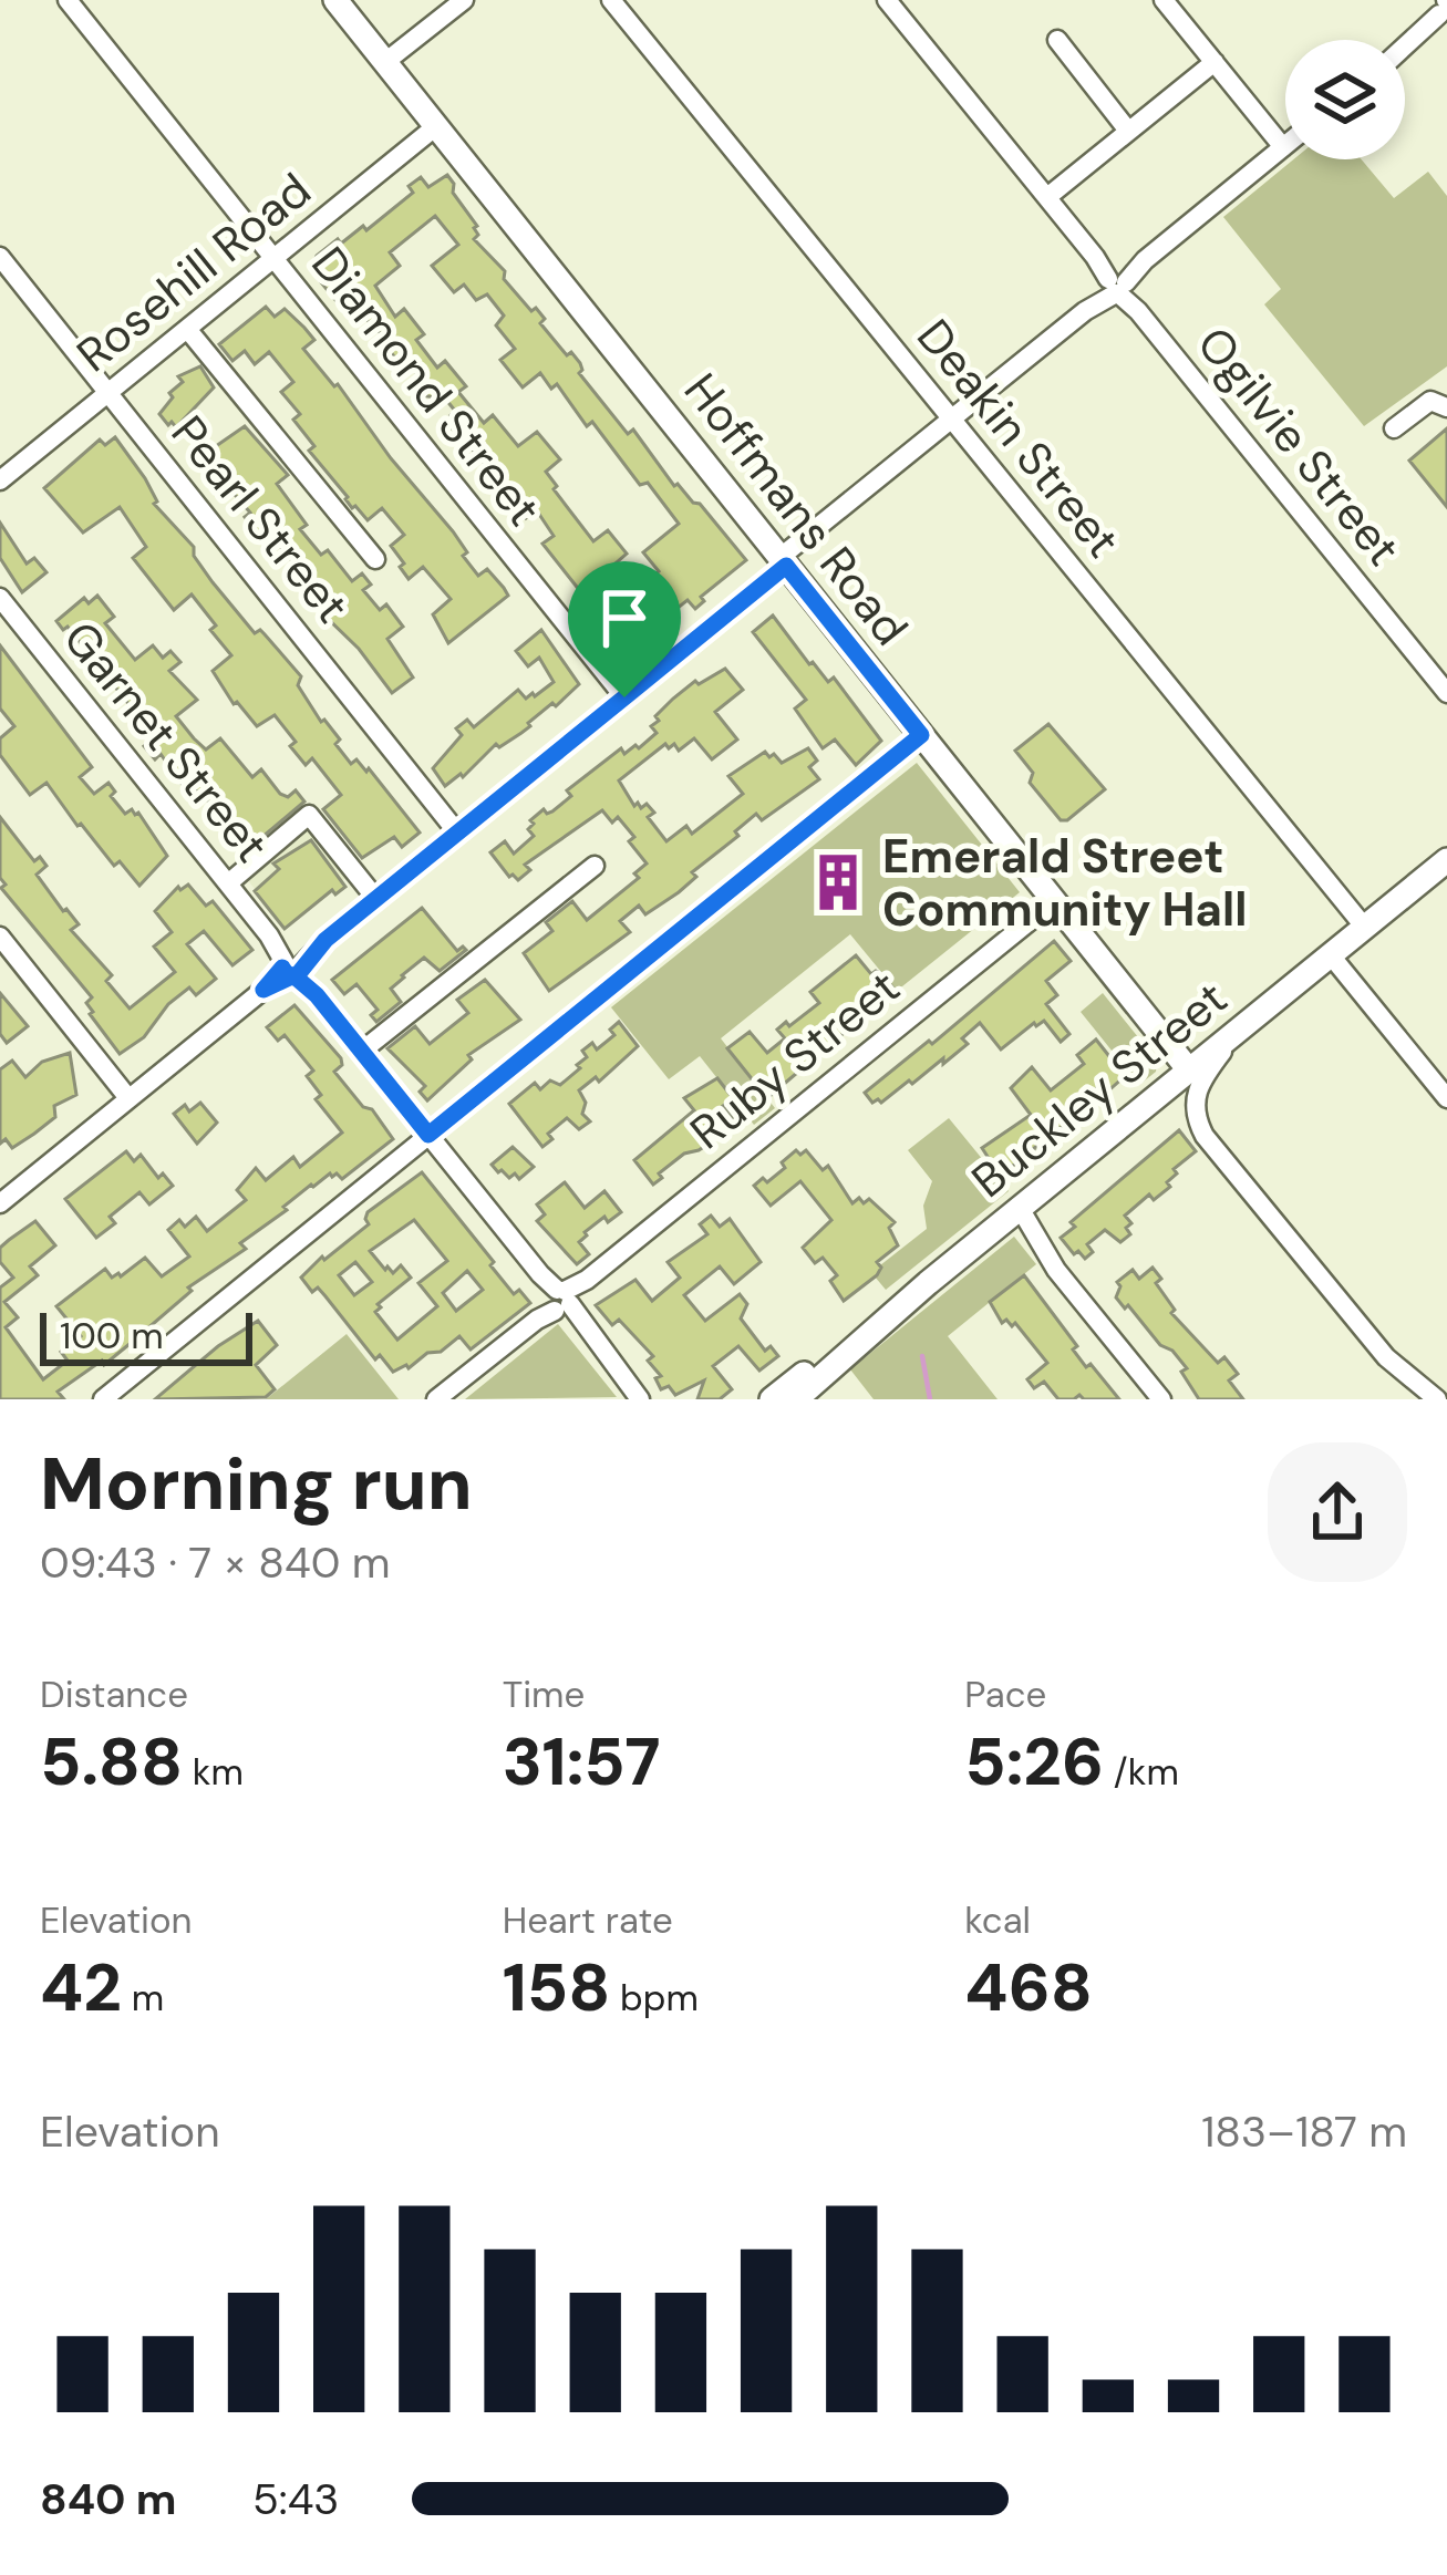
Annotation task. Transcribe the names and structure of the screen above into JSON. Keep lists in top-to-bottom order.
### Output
{
  "streets": {
    "main road": ["Hoffmans Road", "Buckley Street"],
    "street": [
      "Rosehill Road",
      "Diamond Street",
      "Deakin Street",
      "Ogilvie Street",
      "Pearl Street",
      "Garnet Street",
      "Ruby Street"
    ]
  },
  "crossings": [
    ["Rosehill Road", "Diamond Street"],
    ["Rosehill Road", "Hoffmans Road"],
    ["Rosehill Road", "Pearl Street"],
    ["Deakin Street", "Buckley Street"],
    ["Hoffmans Road", "Ruby Street"],
    ["Hoffmans Road", "Buckley Street"],
    ["Garnet Street", "Ruby Street"]
  ],
  "places": {
    "building": ["Emerald Street Community Hall"]
  },
  "scale_bar": "100 m",
  "page": {
    "scale": "100 m",
    "heading": ["Morning run", "09:43 · 7 × 840 m"],
    "stats": [
      ["Distance", "5.88 km"],
      ["Time", "31:57"],
      ["Pace", "5:26 /km"],
      ["Elevation", "42 m"],
      ["Heart rate", "158 bpm"],
      ["kcal", "468"]
    ],
    "chart": ["Elevation", "183–187 m"],
    "list": [
      {
        "name": "840 m",
        "note": "5:43"
      }
    ]
  }
}
